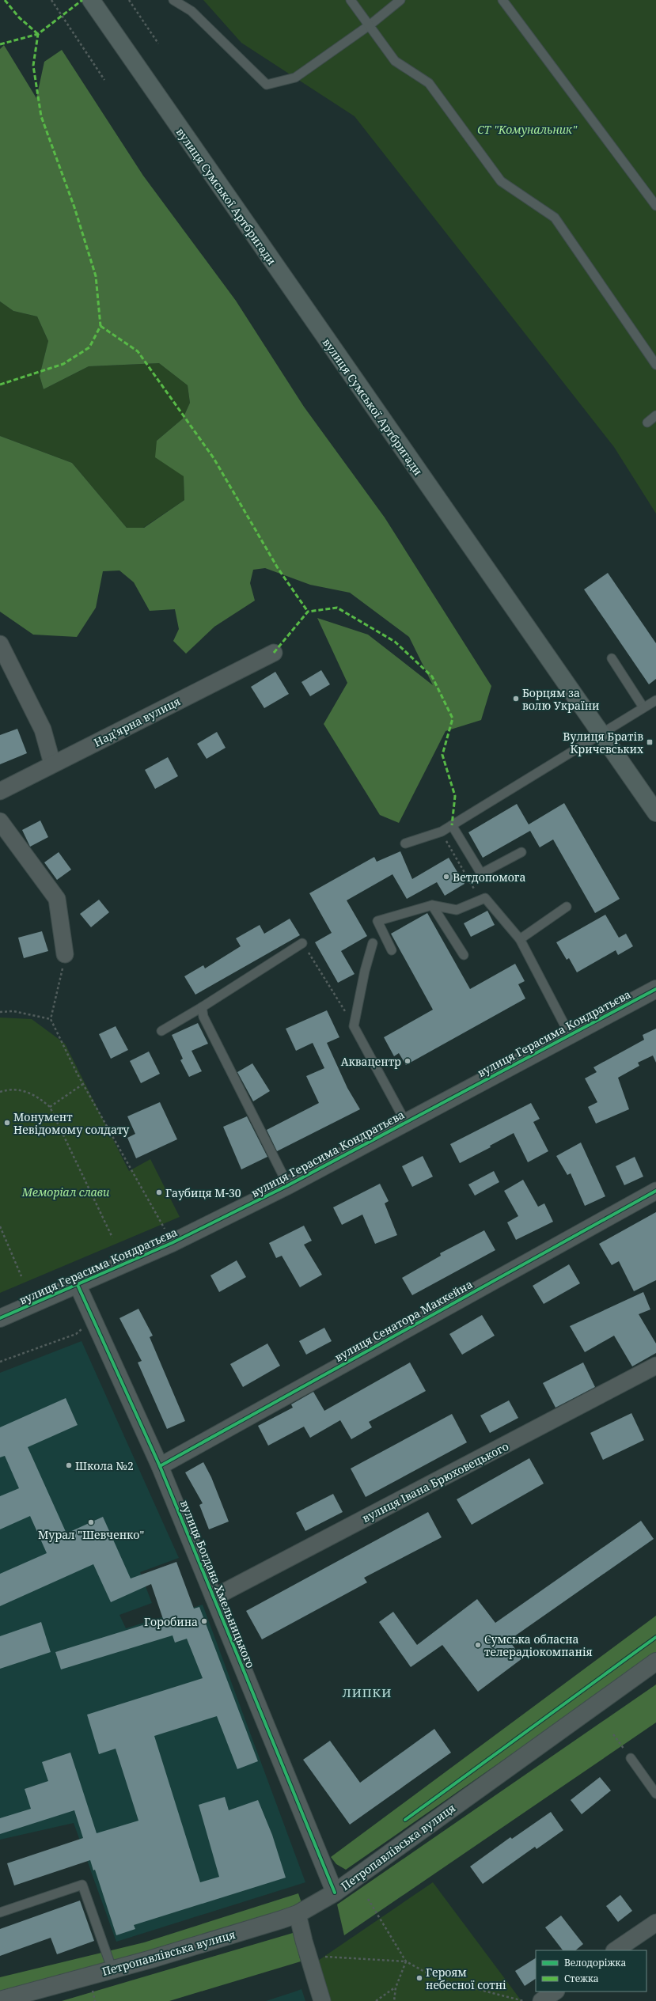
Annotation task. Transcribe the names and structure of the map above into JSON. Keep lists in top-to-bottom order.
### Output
{
  "streets": {
    "main road": ["вулиця Сумської Артбригади", "вулиця Герасима Кондратьєва", "Петропавлівська вулиця"],
    "street": [
      "Надʼярна вулиця",
      "вулиця Сенатора Маккейна",
      "вулиця Івана Брюховецького",
      "вулиця Богдана Хмельницького"
    ]
  },
  "crossings": [
    ["вулиця Герасима Кондратьєва", "вулиця Богдана Хмельницького"],
    ["вулиця Сенатора Маккейна", "вулиця Богдана Хмельницького"],
    ["вулиця Івана Брюховецького", "вулиця Богдана Хмельницького"],
    ["вулиця Богдана Хмельницького", "Петропавлівська вулиця"]
  ],
  "districts": ["ЛИПКИ"],
  "parks": ["СТ \"Комунальник\"", "Меморіал слави"],
  "places": {
    "other": [
      "Борцям за волю України",
      "Ветдопомога",
      "Аквацентр",
      "Монумент Невідомому солдату",
      "Гаубиця М-30",
      "Школа №2",
      "Мурал \"Шевченко\"",
      "Горобина",
      "Сумська обласна телерадіокомпанія",
      "Героям небесної сотні"
    ],
    "transit": ["Вулиця Братів Кричевських"]
  },
  "legend": ["Велодоріжка", "Стежка"]
}
